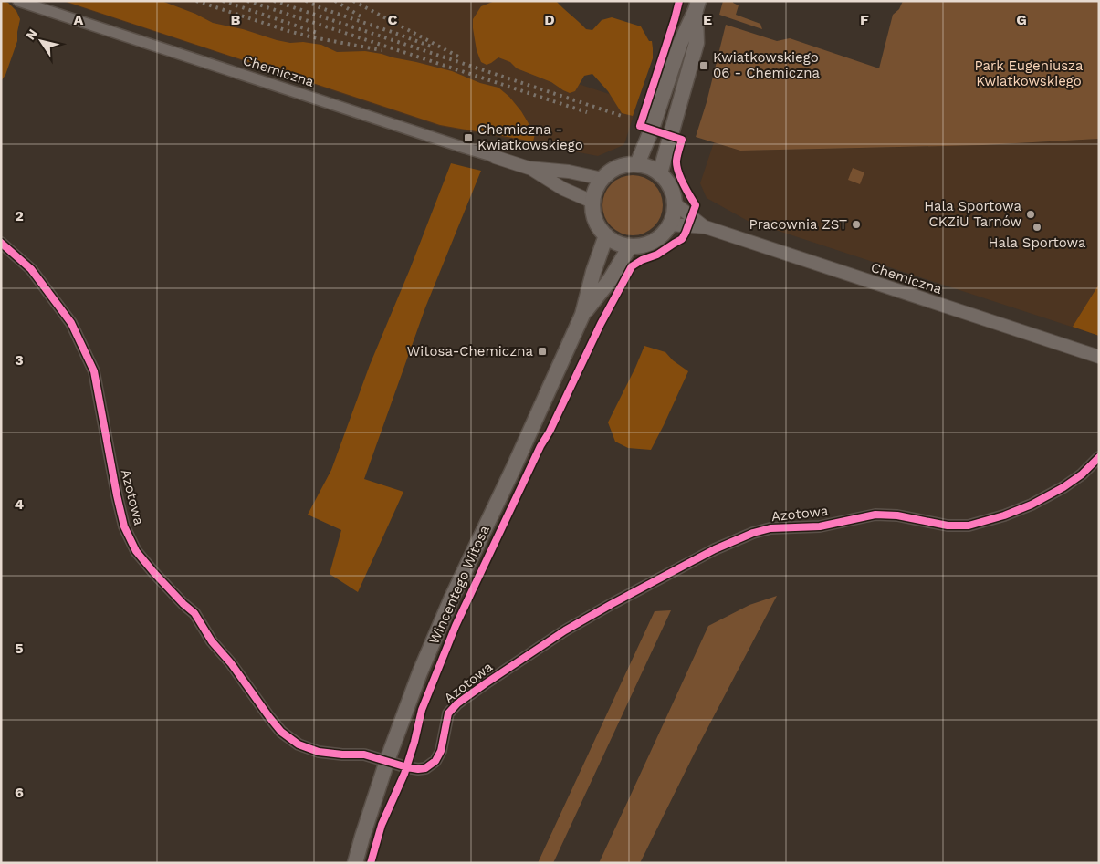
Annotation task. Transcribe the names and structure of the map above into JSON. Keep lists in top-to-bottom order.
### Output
{
  "streets": {
    "main road": ["Wincentego Witosa"],
    "street": ["Chemiczna", "Azotowa"]
  },
  "crossings": [
    ["Chemiczna", "Wincentego Witosa"],
    ["Azotowa", "Wincentego Witosa"]
  ],
  "parks": ["Park Eugeniusza Kwiatkowskiego"],
  "places": {
    "transit": ["Kwiatkowskiego 06 - Chemiczna", "Chemiczna - Kwiatkowskiego", "Witosa-Chemiczna"],
    "other": ["Hala Sportowa CKZiU Tarnów", "Pracownia ZST", "Hala Sportowa"]
  },
  "north": "top left",
  "grid": {
    "columns": [
      "A",
      "B",
      "C",
      "D",
      "E",
      "F",
      "G"
    ],
    "rows": [
      "2",
      "3",
      "4",
      "5",
      "6"
    ]
  }
}
